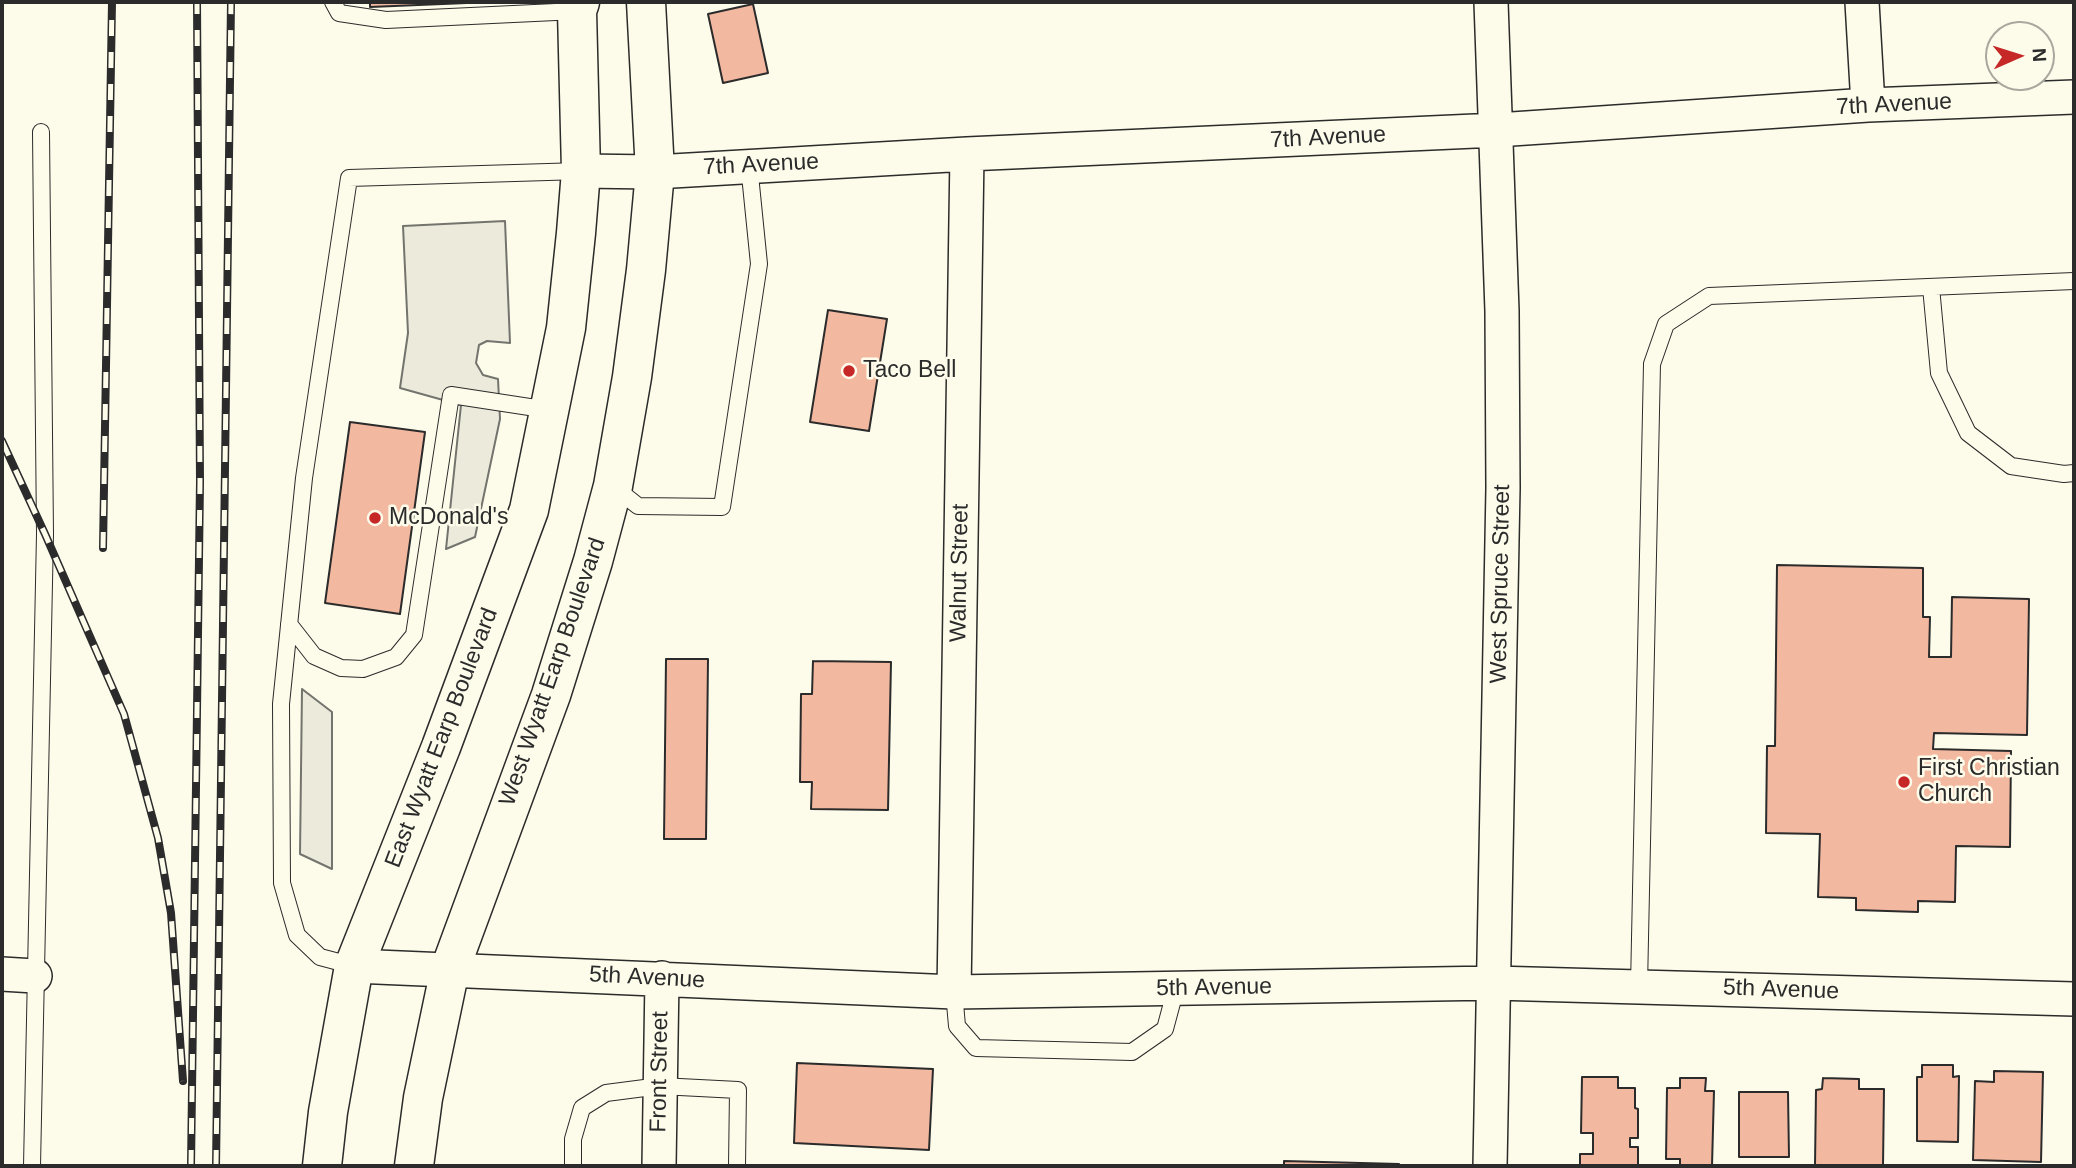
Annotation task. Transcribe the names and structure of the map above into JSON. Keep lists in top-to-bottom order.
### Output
{
  "streets": {
    "main road": ["West Wyatt Earp Boulevard", "East Wyatt Earp Boulevard"],
    "street": [
      "7th Avenue",
      "Walnut Street",
      "West Spruce Street",
      "5th Avenue",
      "Front Street"
    ]
  },
  "crossings": [
    ["7th Avenue", "Walnut Street"],
    ["7th Avenue", "West Spruce Street"],
    ["7th Avenue", "West Wyatt Earp Boulevard"],
    ["Walnut Street", "5th Avenue"],
    ["West Spruce Street", "5th Avenue"],
    ["West Wyatt Earp Boulevard", "5th Avenue"],
    ["East Wyatt Earp Boulevard", "5th Avenue"],
    ["5th Avenue", "Front Street"]
  ],
  "places": ["Taco Bell", "McDonald's", "First Christian Church"],
  "north": "right"
}
